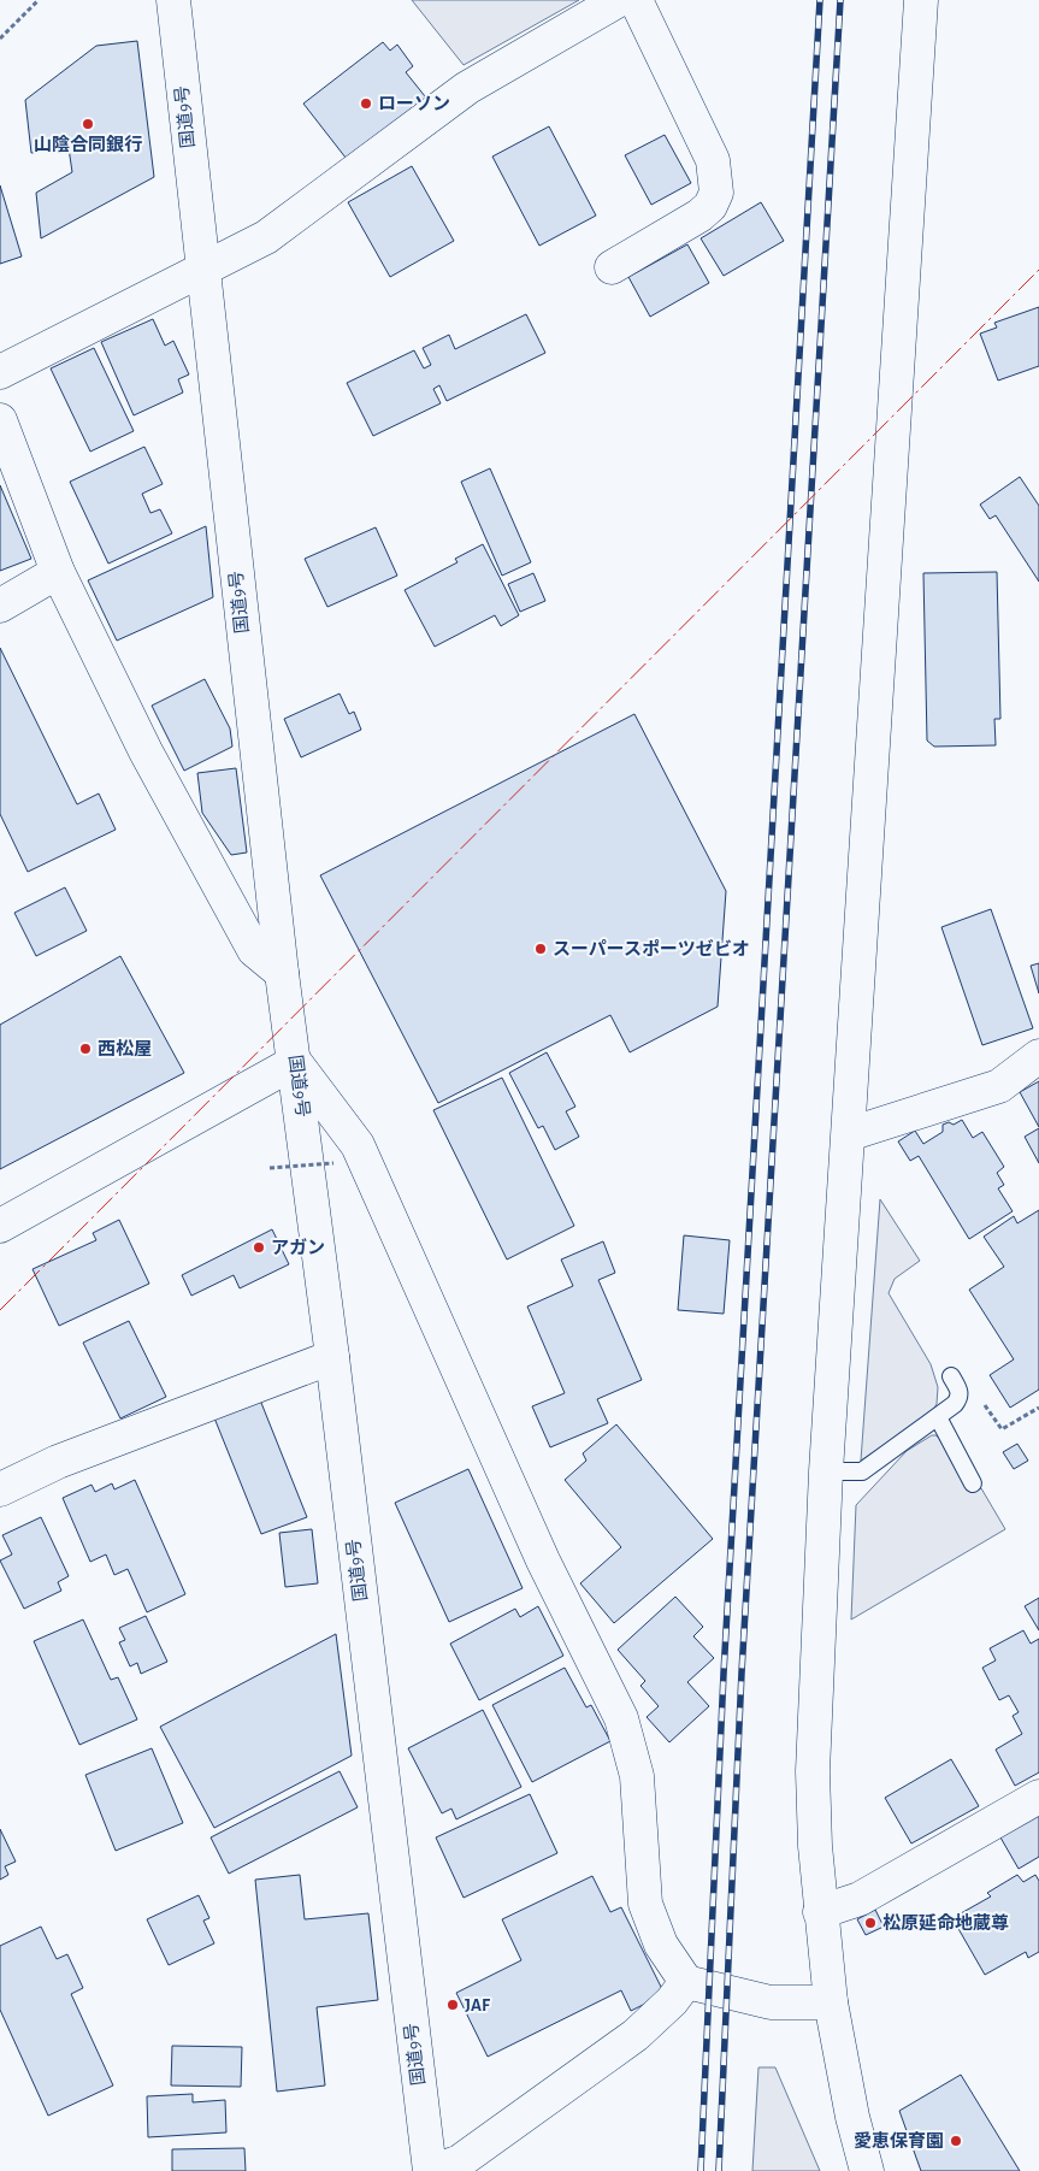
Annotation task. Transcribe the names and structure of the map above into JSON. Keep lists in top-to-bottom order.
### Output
{
  "streets": {
    "main road": ["国道9号"]
  },
  "places": [
    "ローソン",
    "山陰合同銀行",
    "スーパースポーツゼビオ",
    "西松屋",
    "アガン",
    "松原延命地蔵尊",
    "JAF",
    "愛恵保育園"
  ]
}
